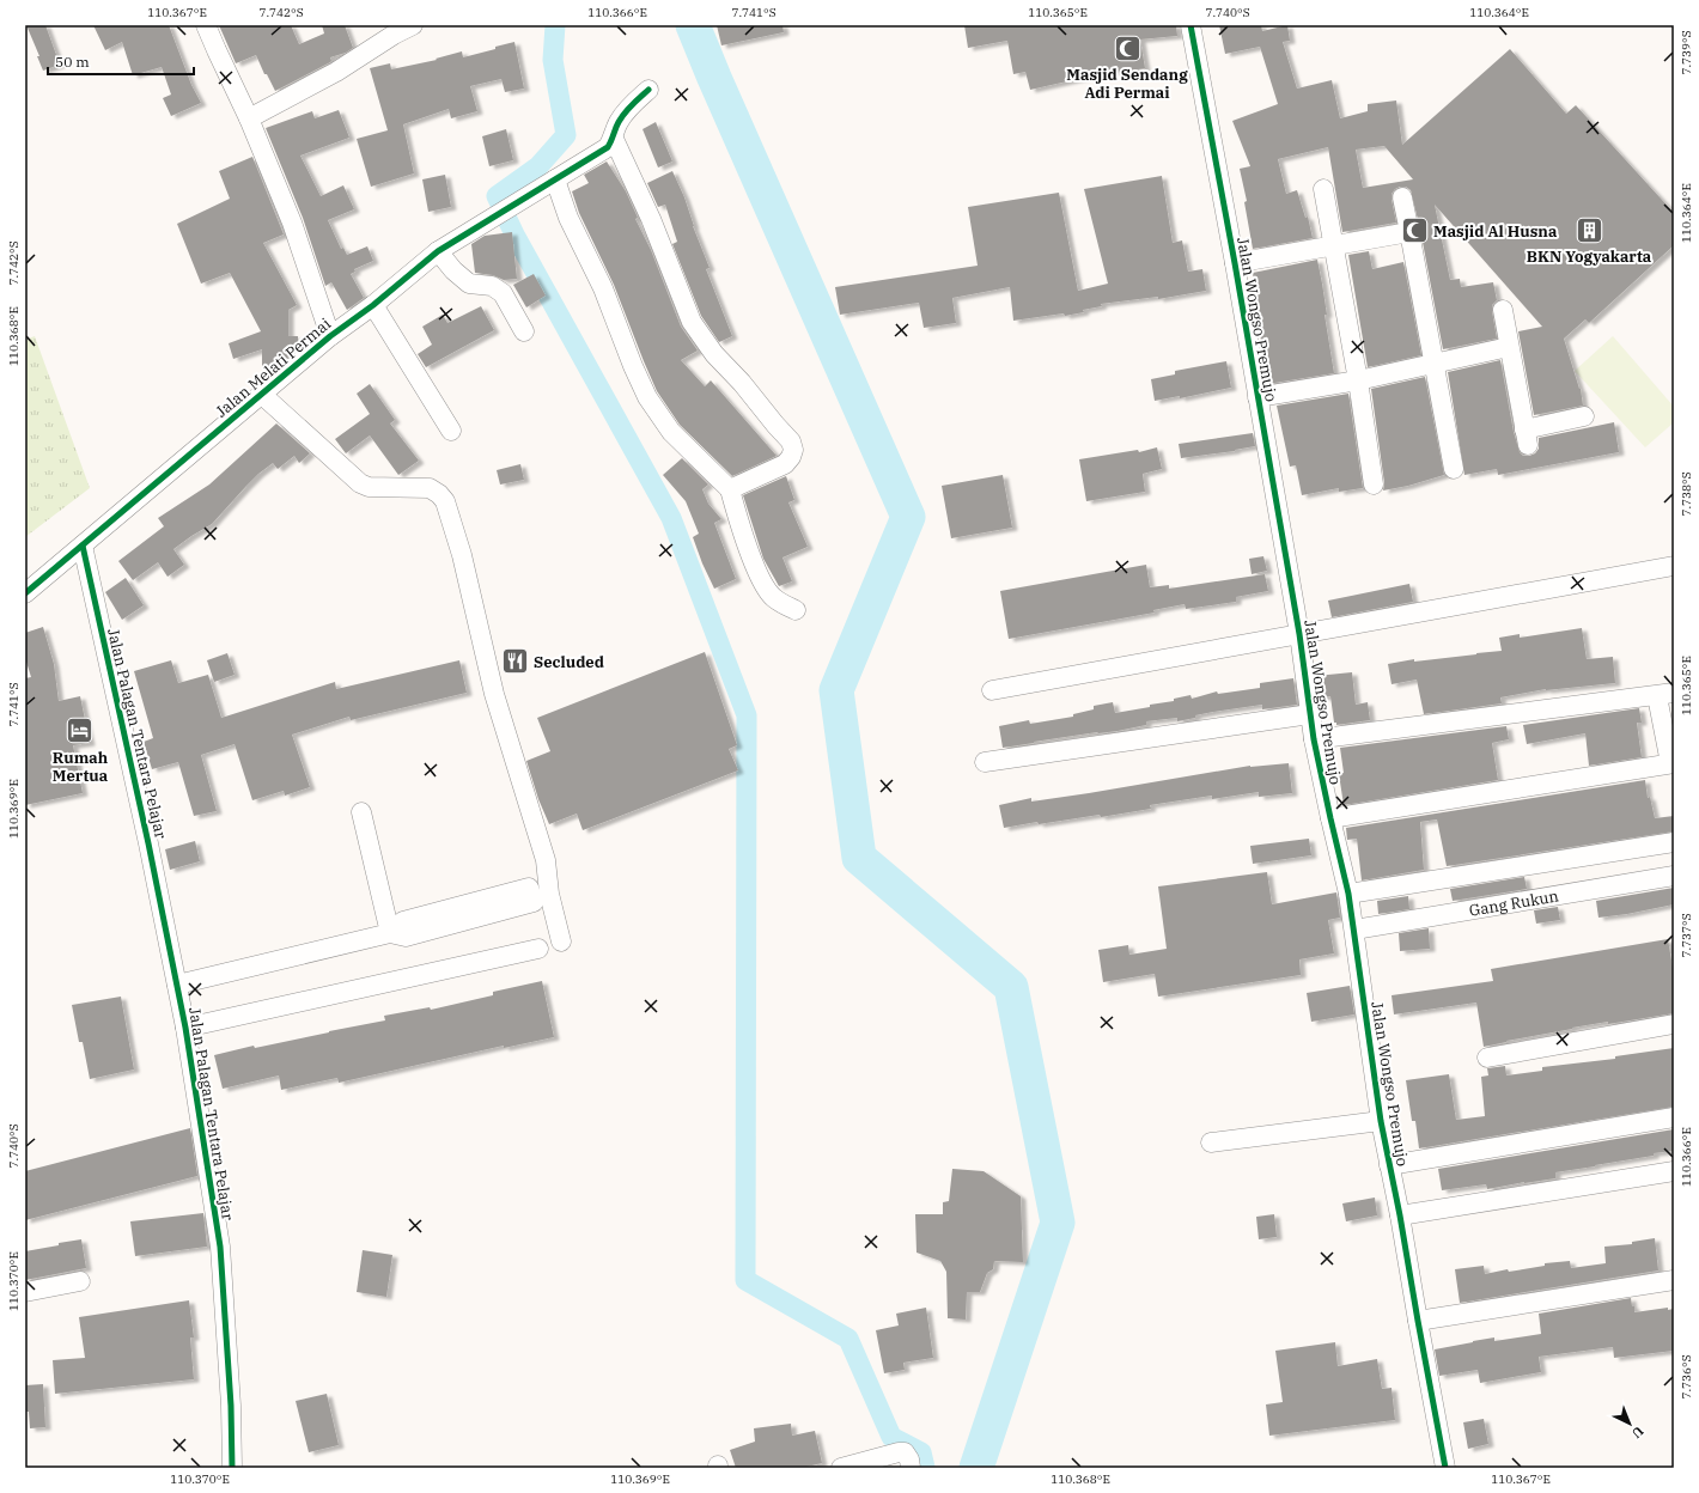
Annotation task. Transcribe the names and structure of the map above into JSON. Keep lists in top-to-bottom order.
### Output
{
  "streets": {
    "street": [
      "Jalan Wongso Premujo",
      "Jalan Melati Permai",
      "Jalan Palagan Tentara Pelajar",
      "Gang Rukun"
    ]
  },
  "crossings": [
    ["Jalan Wongso Premujo", "Gang Rukun"],
    ["Jalan Melati Permai", "Jalan Palagan Tentara Pelajar"]
  ],
  "places": {
    "mosque": ["Masjid Sendang Adi Permai", "Masjid Al Husna"],
    "building": ["BKN Yogyakarta"],
    "restaurant": ["Secluded"],
    "hotel": ["Rumah Mertua"]
  },
  "scale_bar": "50 m",
  "north": "bottom right",
  "coordinates": [
    "110.367°E",
    "7.742°S",
    "110.366°E",
    "7.741°S",
    "110.365°E",
    "7.740°S",
    "110.364°E",
    "7.739°S",
    "110.368°E",
    "7.738°S",
    "110.369°E",
    "7.737°S",
    "110.370°E",
    "7.736°S"
  ]
}
